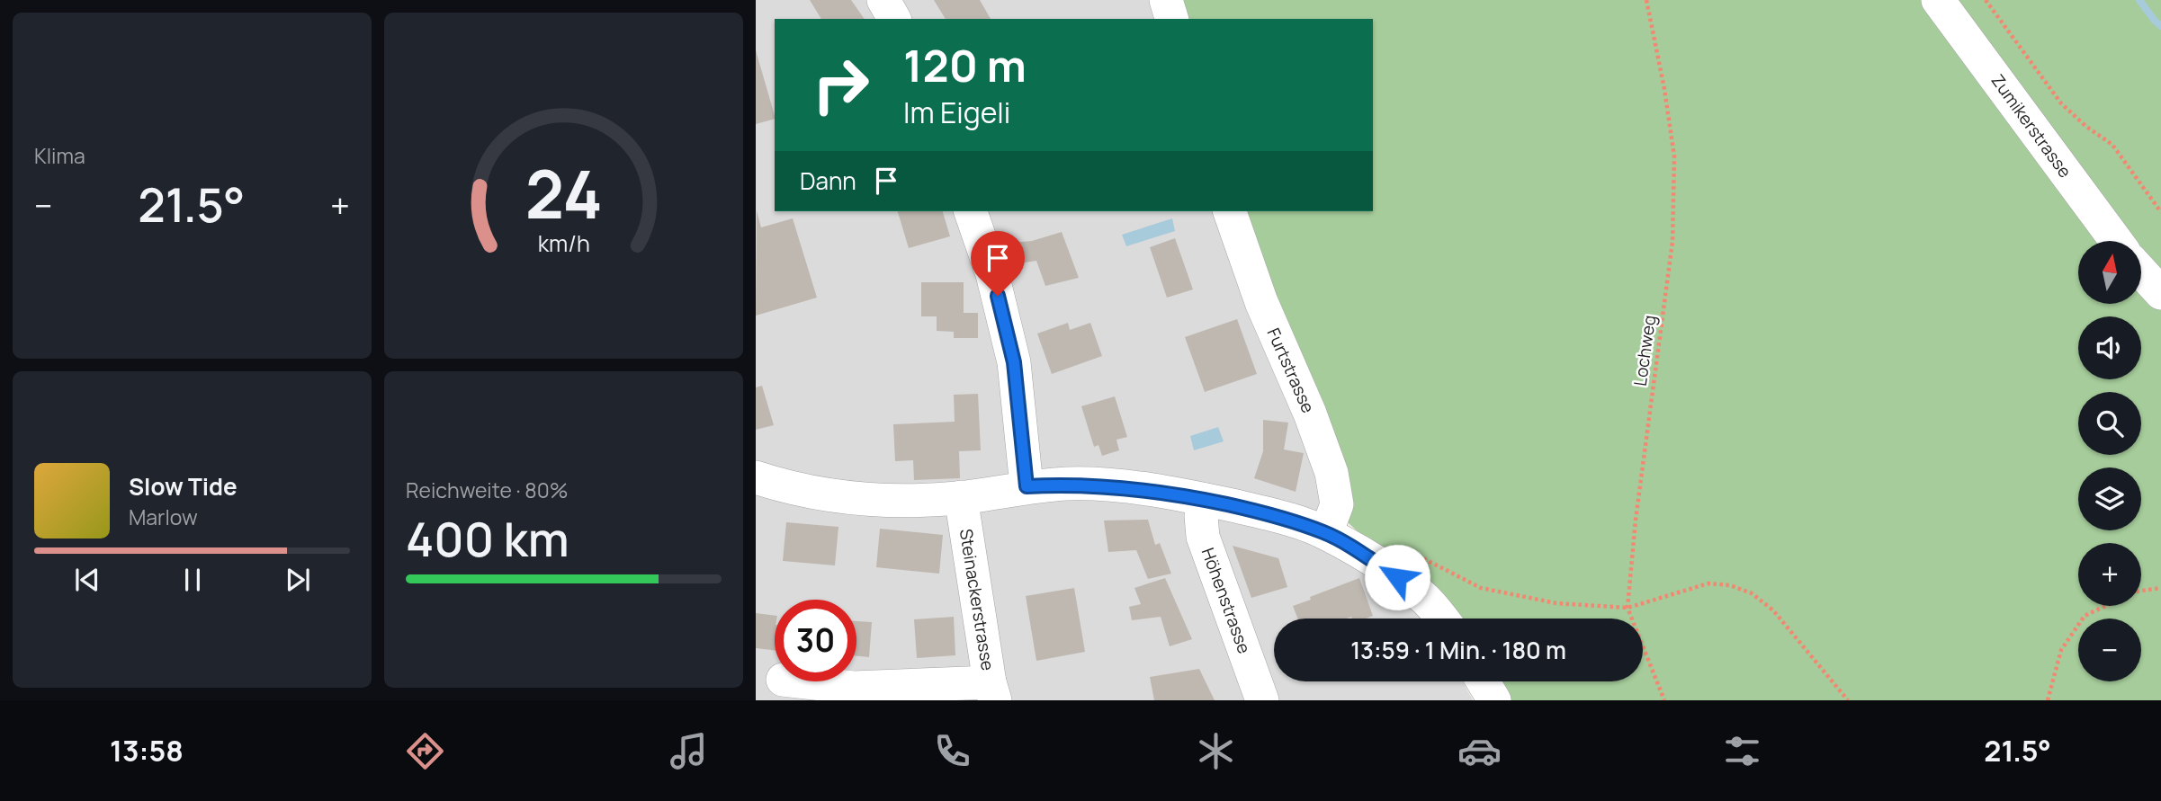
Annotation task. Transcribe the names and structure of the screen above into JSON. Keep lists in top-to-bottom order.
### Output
{
  "streets": {
    "street": [
      "Zumikerstrasse",
      "Furtstrasse",
      "Steinackerstrasse",
      "Höhenstrasse"
    ],
    "path": ["Lochweg"]
  },
  "north": "top",
  "page": {
    "tile": [
      "Klima",
      ["Reichweite · 80%", "400 km"]
    ],
    "turn": ["120 m", "Im Eigeli"],
    "then": "Dann",
    "heat": ["−", "21.5°", "+"],
    "map_buttons": ["+", "−"],
    "song": ["Slow Tide", "Marlow"],
    "limit": "30",
    "trip": "13:59 · 1 Min. · 180 m",
    "tabs": ["13:58", "21.5°"],
    "gauge": ["24", "km/h"]
  }
}
